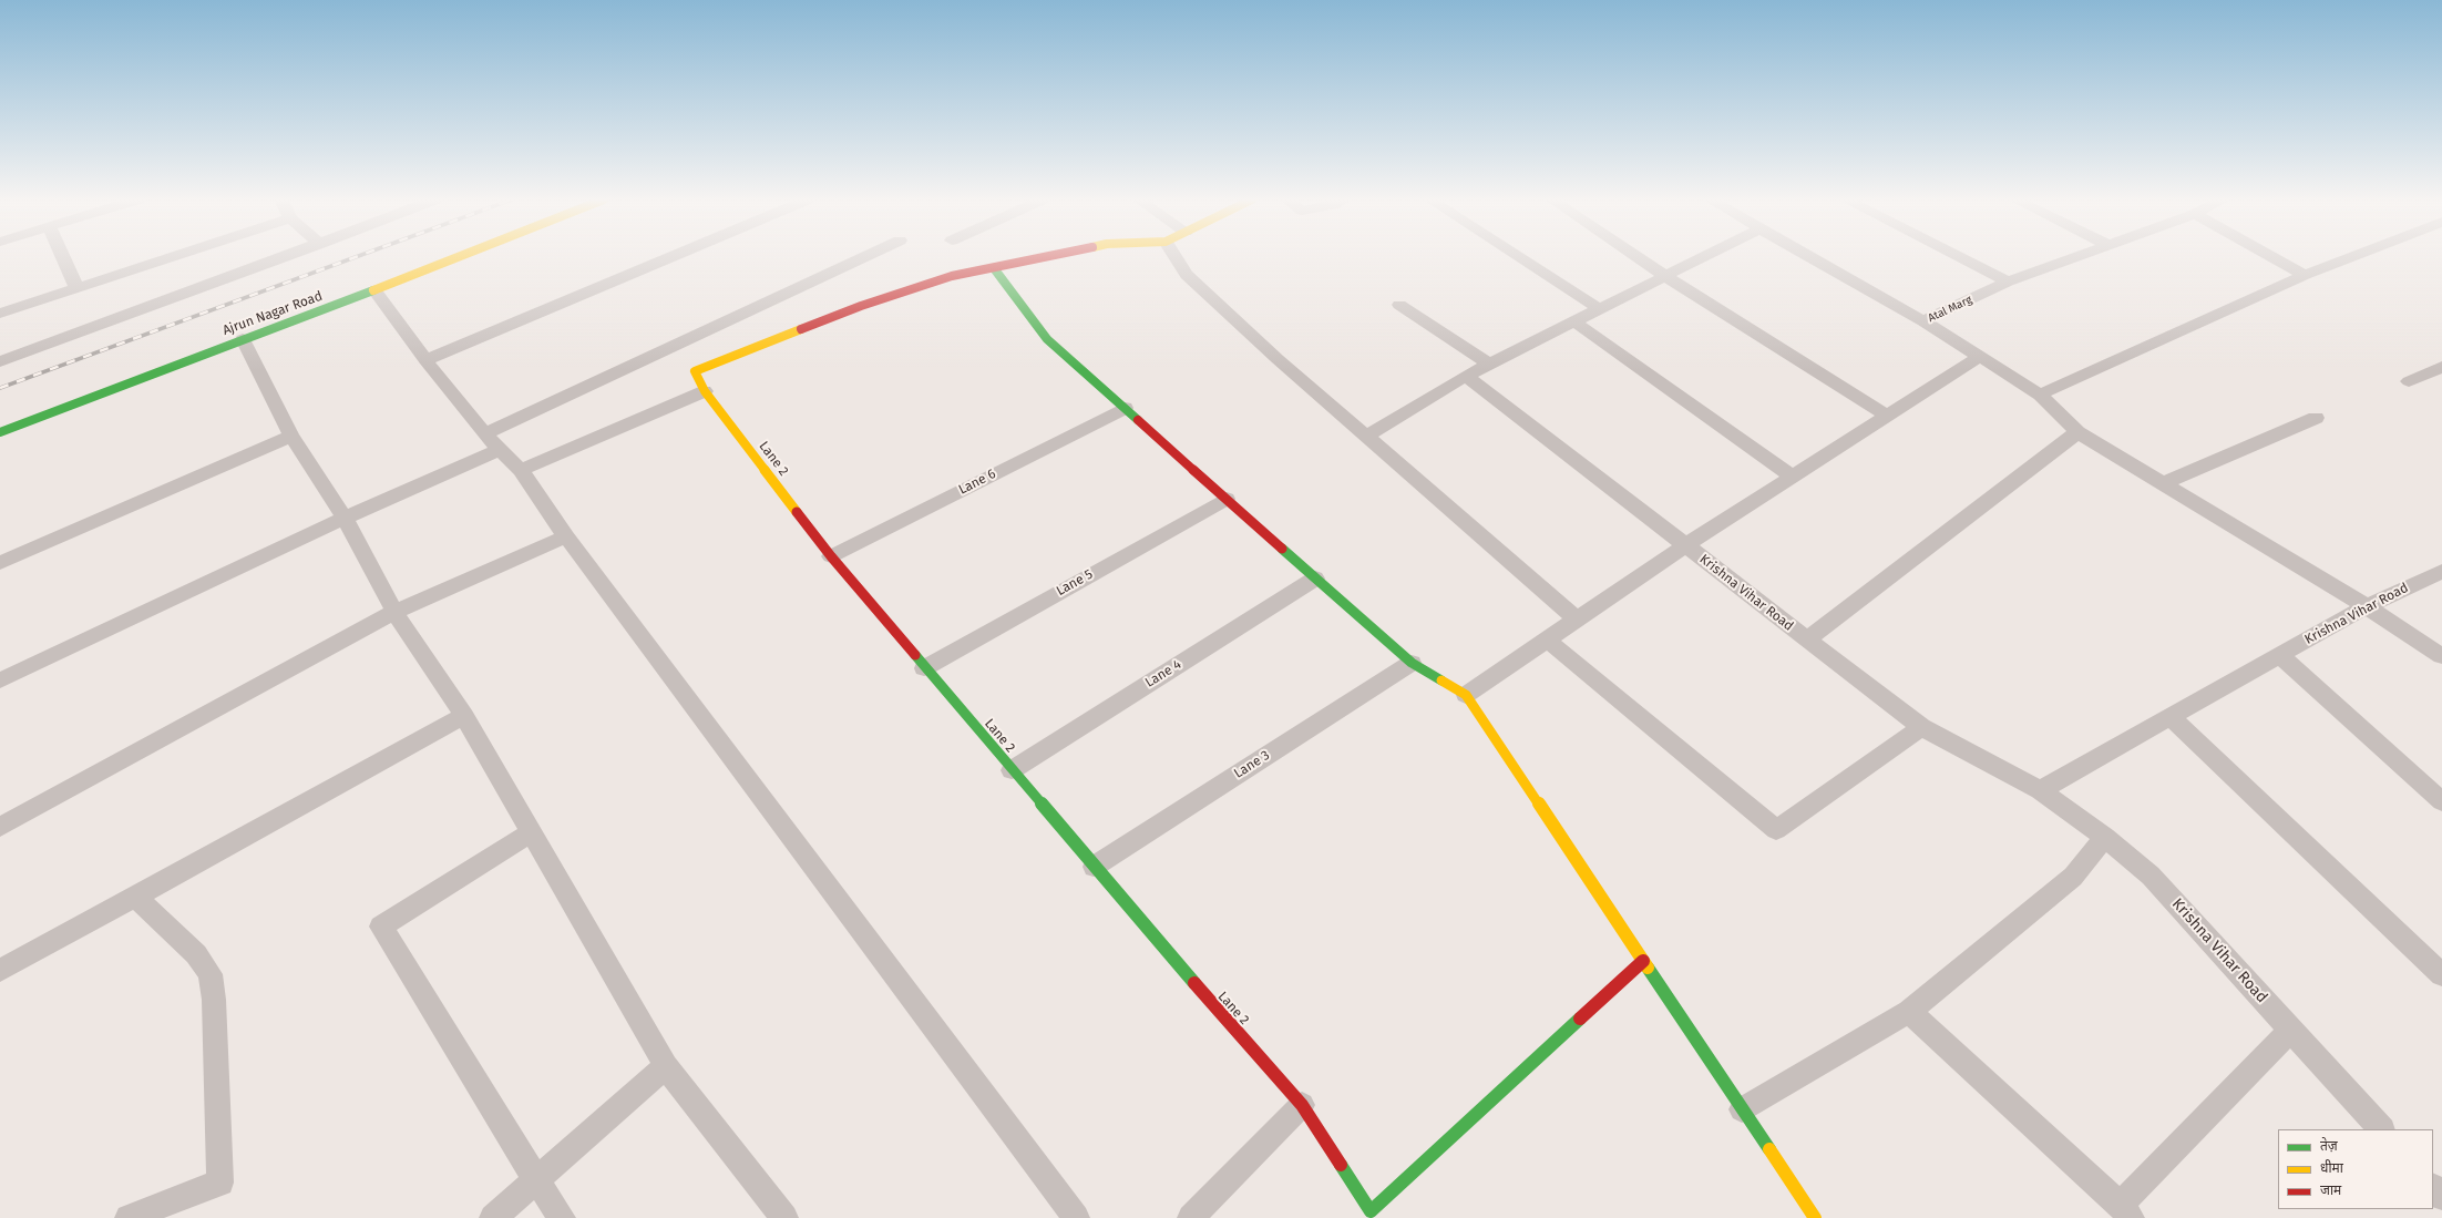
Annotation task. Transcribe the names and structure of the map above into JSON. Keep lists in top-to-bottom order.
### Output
{
  "streets": {
    "street": [
      "Atal Marg",
      "Ajrun Nagar Road",
      "Lane 2",
      "Lane 6",
      "Lane 5",
      "Krishna Vihar Road",
      "Lane 4",
      "Lane 3"
    ]
  },
  "crossings": [
    ["Lane 2", "Lane 6"],
    ["Lane 2", "Lane 5"],
    ["Lane 2", "Lane 4"],
    ["Lane 2", "Lane 3"]
  ],
  "legend": ["तेज़", "धीमा", "जाम"]
}
